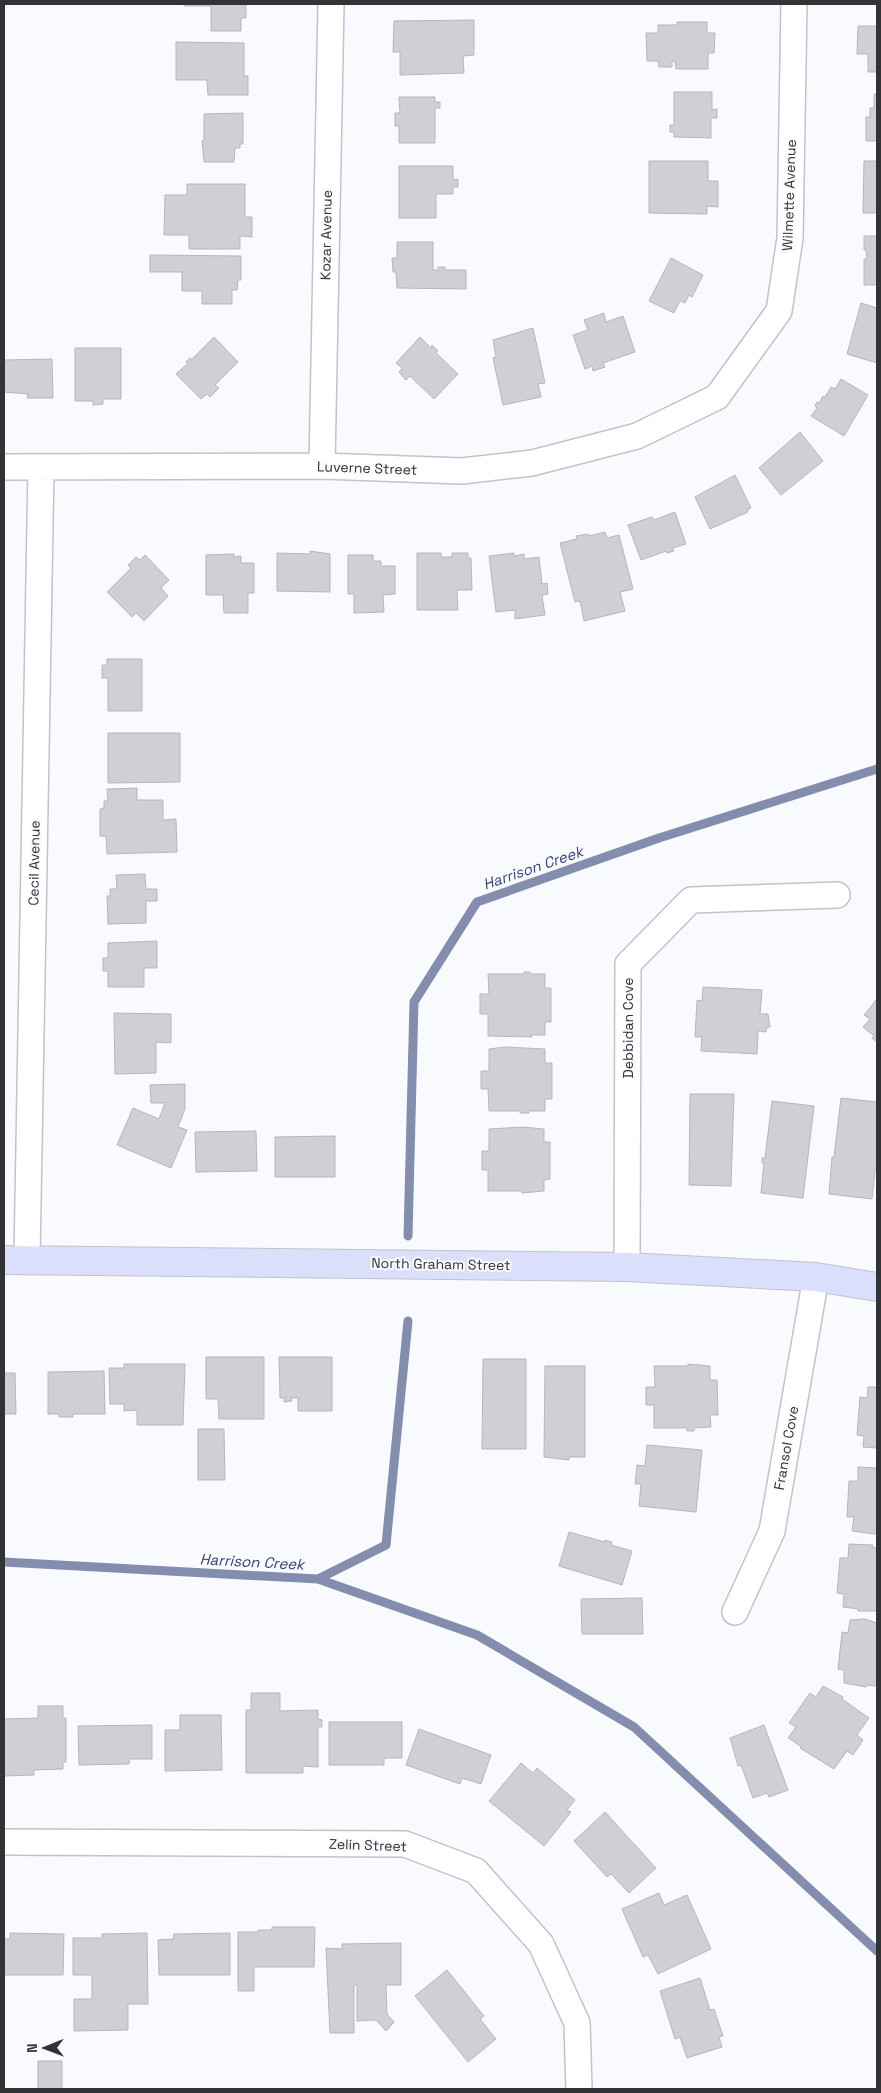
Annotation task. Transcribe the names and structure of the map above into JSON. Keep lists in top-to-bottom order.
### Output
{
  "streets": {
    "main road": ["North Graham Street"],
    "street": [
      "Wilmette Avenue",
      "Kozar Avenue",
      "Luverne Street",
      "Cecil Avenue",
      "Debbidan Cove",
      "Fransol Cove",
      "Zelin Street"
    ]
  },
  "crossings": [
    ["Wilmette Avenue", "Luverne Street"],
    ["Kozar Avenue", "Luverne Street"],
    ["Luverne Street", "Cecil Avenue"],
    ["Cecil Avenue", "North Graham Street"],
    ["Debbidan Cove", "North Graham Street"],
    ["North Graham Street", "Fransol Cove"]
  ],
  "water": ["Harrison Creek"],
  "north": "left"
}
